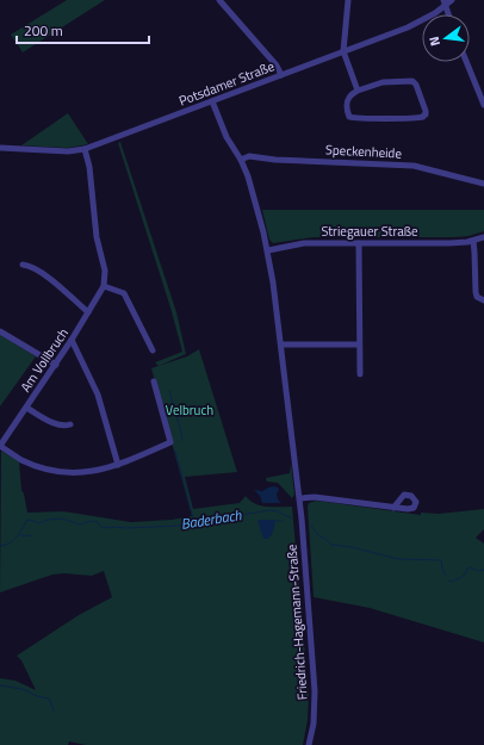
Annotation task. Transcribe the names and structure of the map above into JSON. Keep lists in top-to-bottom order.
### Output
{
  "streets": {
    "street": [
      "Potsdamer Straße",
      "Speckenheide",
      "Striegauer Straße",
      "Am Vollbruch",
      "Friedrich-Hagemann-Straße"
    ]
  },
  "crossings": [
    ["Potsdamer Straße", "Friedrich-Hagemann-Straße"],
    ["Speckenheide", "Friedrich-Hagemann-Straße"],
    ["Striegauer Straße", "Friedrich-Hagemann-Straße"]
  ],
  "water": ["Baderbach"],
  "parks": ["Velbruch"],
  "scale_bar": "200 m",
  "north": "left"
}
